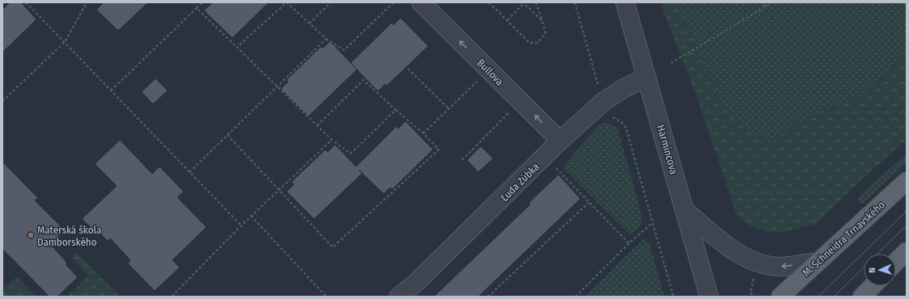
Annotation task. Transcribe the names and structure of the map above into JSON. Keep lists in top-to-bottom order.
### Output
{
  "streets": {
    "main road": ["M. Schneidra Trnavského"],
    "street": ["Bullova", "Harmincova", "Ľuda Zúbka"]
  },
  "crossings": [
    ["Bullova", "Ľuda Zúbka"],
    ["Harmincova", "Ľuda Zúbka"]
  ],
  "one_way": ["Bullova"],
  "places": ["Materská škola Damborského"],
  "north": "left"
}
